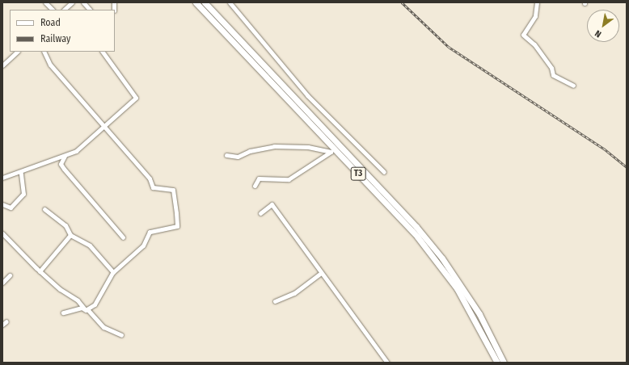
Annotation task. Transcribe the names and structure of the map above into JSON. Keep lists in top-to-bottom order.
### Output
{
  "streets": {
    "highway": ["T3"]
  },
  "legend": ["Road", "Railway"],
  "north": "bottom left"
}
